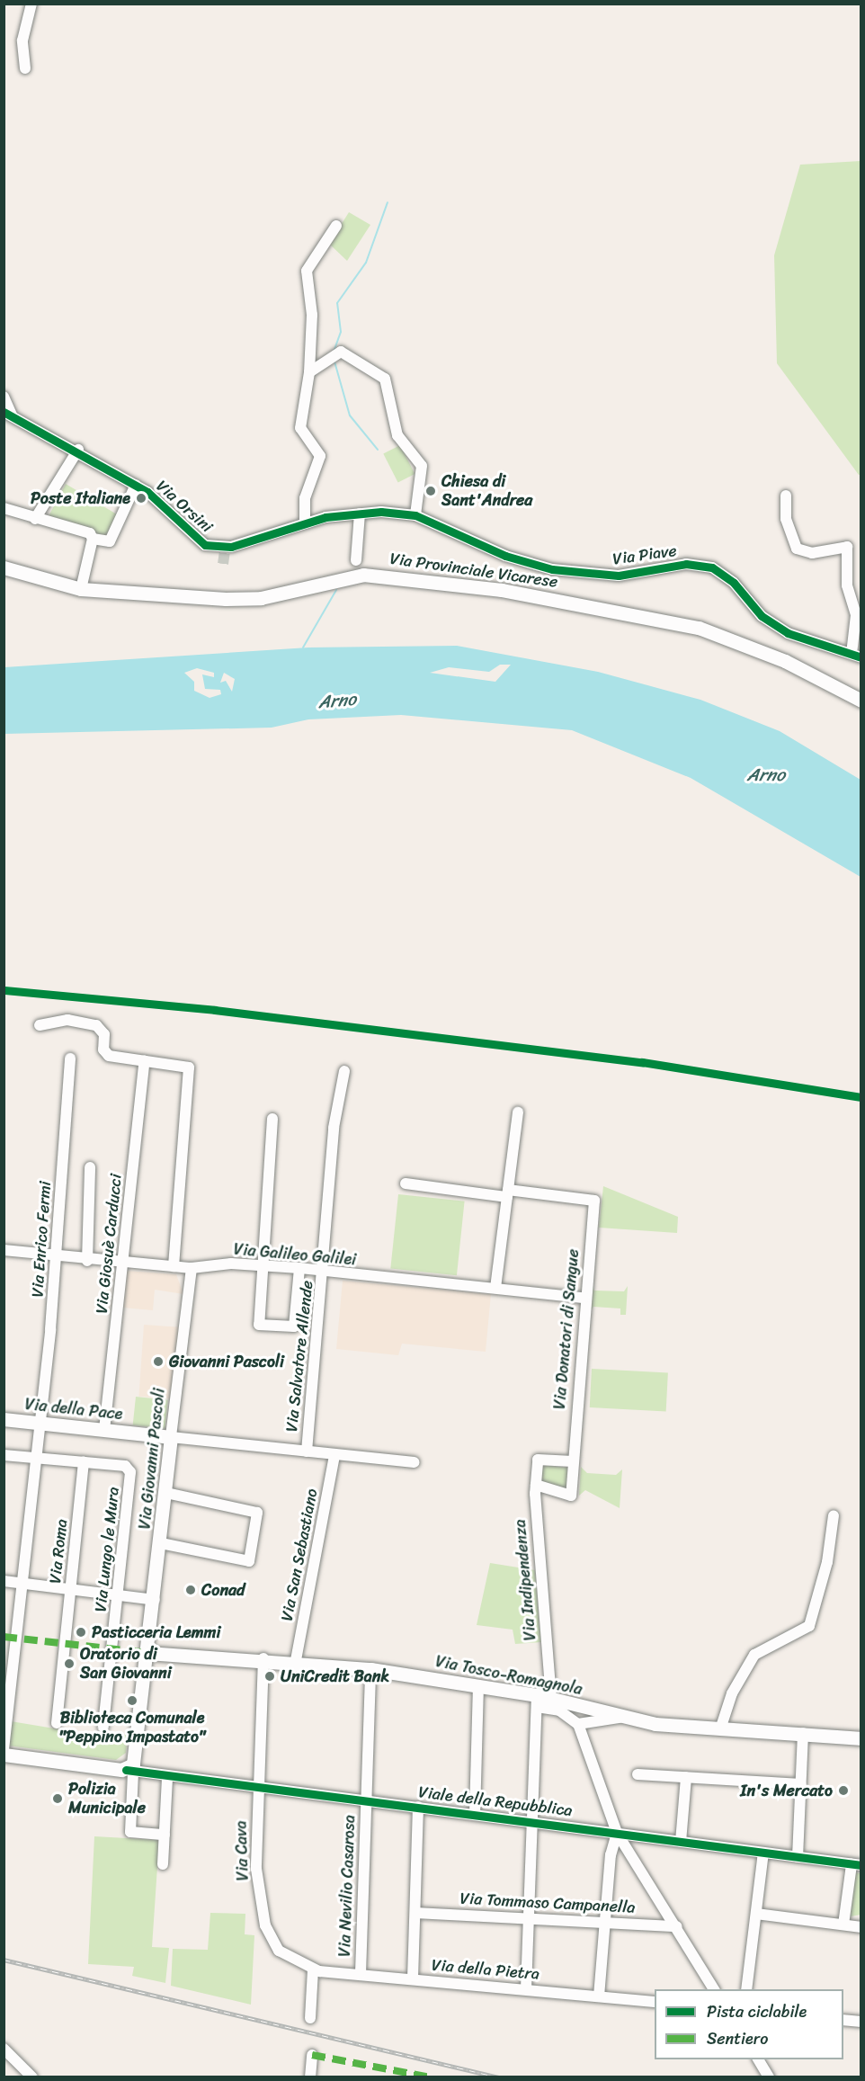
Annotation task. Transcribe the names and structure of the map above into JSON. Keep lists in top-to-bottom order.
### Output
{
  "streets": {
    "main road": [
      "Via Provinciale Vicarese",
      "Via della Pace",
      "Via Giovanni Pascoli",
      "Via Tosco-Romagnola"
    ],
    "street": [
      "Via Orsini",
      "Via Piave",
      "Via Enrico Fermi",
      "Via Giosuè Carducci",
      "Via Galileo Galilei",
      "Via Donatori di Sangue",
      "Via Salvatore Allende",
      "Via Lungo le Mura",
      "Via Roma",
      "Via San Sebastiano",
      "Via Indipendenza",
      "Viale della Repubblica",
      "Via Cava",
      "Via Nevilio Casarosa",
      "Via Tommaso Campanella",
      "Via della Pietra"
    ]
  },
  "crossings": [
    ["Via Orsini", "Via Piave"],
    ["Via Enrico Fermi", "Via Galileo Galilei"],
    ["Via Enrico Fermi", "Via della Pace"],
    ["Via Enrico Fermi", "Via Lungo le Mura"],
    ["Via Giosuè Carducci", "Via Galileo Galilei"],
    ["Via Giosuè Carducci", "Via della Pace"],
    ["Via Galileo Galilei", "Via Donatori di Sangue"],
    ["Via Galileo Galilei", "Via Salvatore Allende"],
    ["Via Galileo Galilei", "Via Giovanni Pascoli"],
    ["Via Donatori di Sangue", "Via Indipendenza"],
    ["Via della Pace", "Via Giovanni Pascoli"],
    ["Via Giovanni Pascoli", "Via Tosco-Romagnola"],
    ["Via Giovanni Pascoli", "Viale della Repubblica"],
    ["Via Lungo le Mura", "Via Roma"],
    ["Via San Sebastiano", "Via Tosco-Romagnola"],
    ["Via Indipendenza", "Via Tosco-Romagnola"],
    ["Via Tosco-Romagnola", "Via Cava"],
    ["Via Tosco-Romagnola", "Via Nevilio Casarosa"],
    ["Viale della Repubblica", "Via Cava"],
    ["Viale della Repubblica", "Via Nevilio Casarosa"],
    ["Via Cava", "Via della Pietra"],
    ["Via Nevilio Casarosa", "Via della Pietra"]
  ],
  "water": ["Arno"],
  "places": [
    "Chiesa di Sant'Andrea",
    "Poste Italiane",
    "Giovanni Pascoli",
    "Conad",
    "Pasticceria Lemmi",
    "Oratorio di San Giovanni",
    "UniCredit Bank",
    "Biblioteca Comunale \"Peppino Impastato\"",
    "In's Mercato",
    "Polizia Municipale"
  ],
  "legend": ["Pista ciclabile", "Sentiero"]
}
